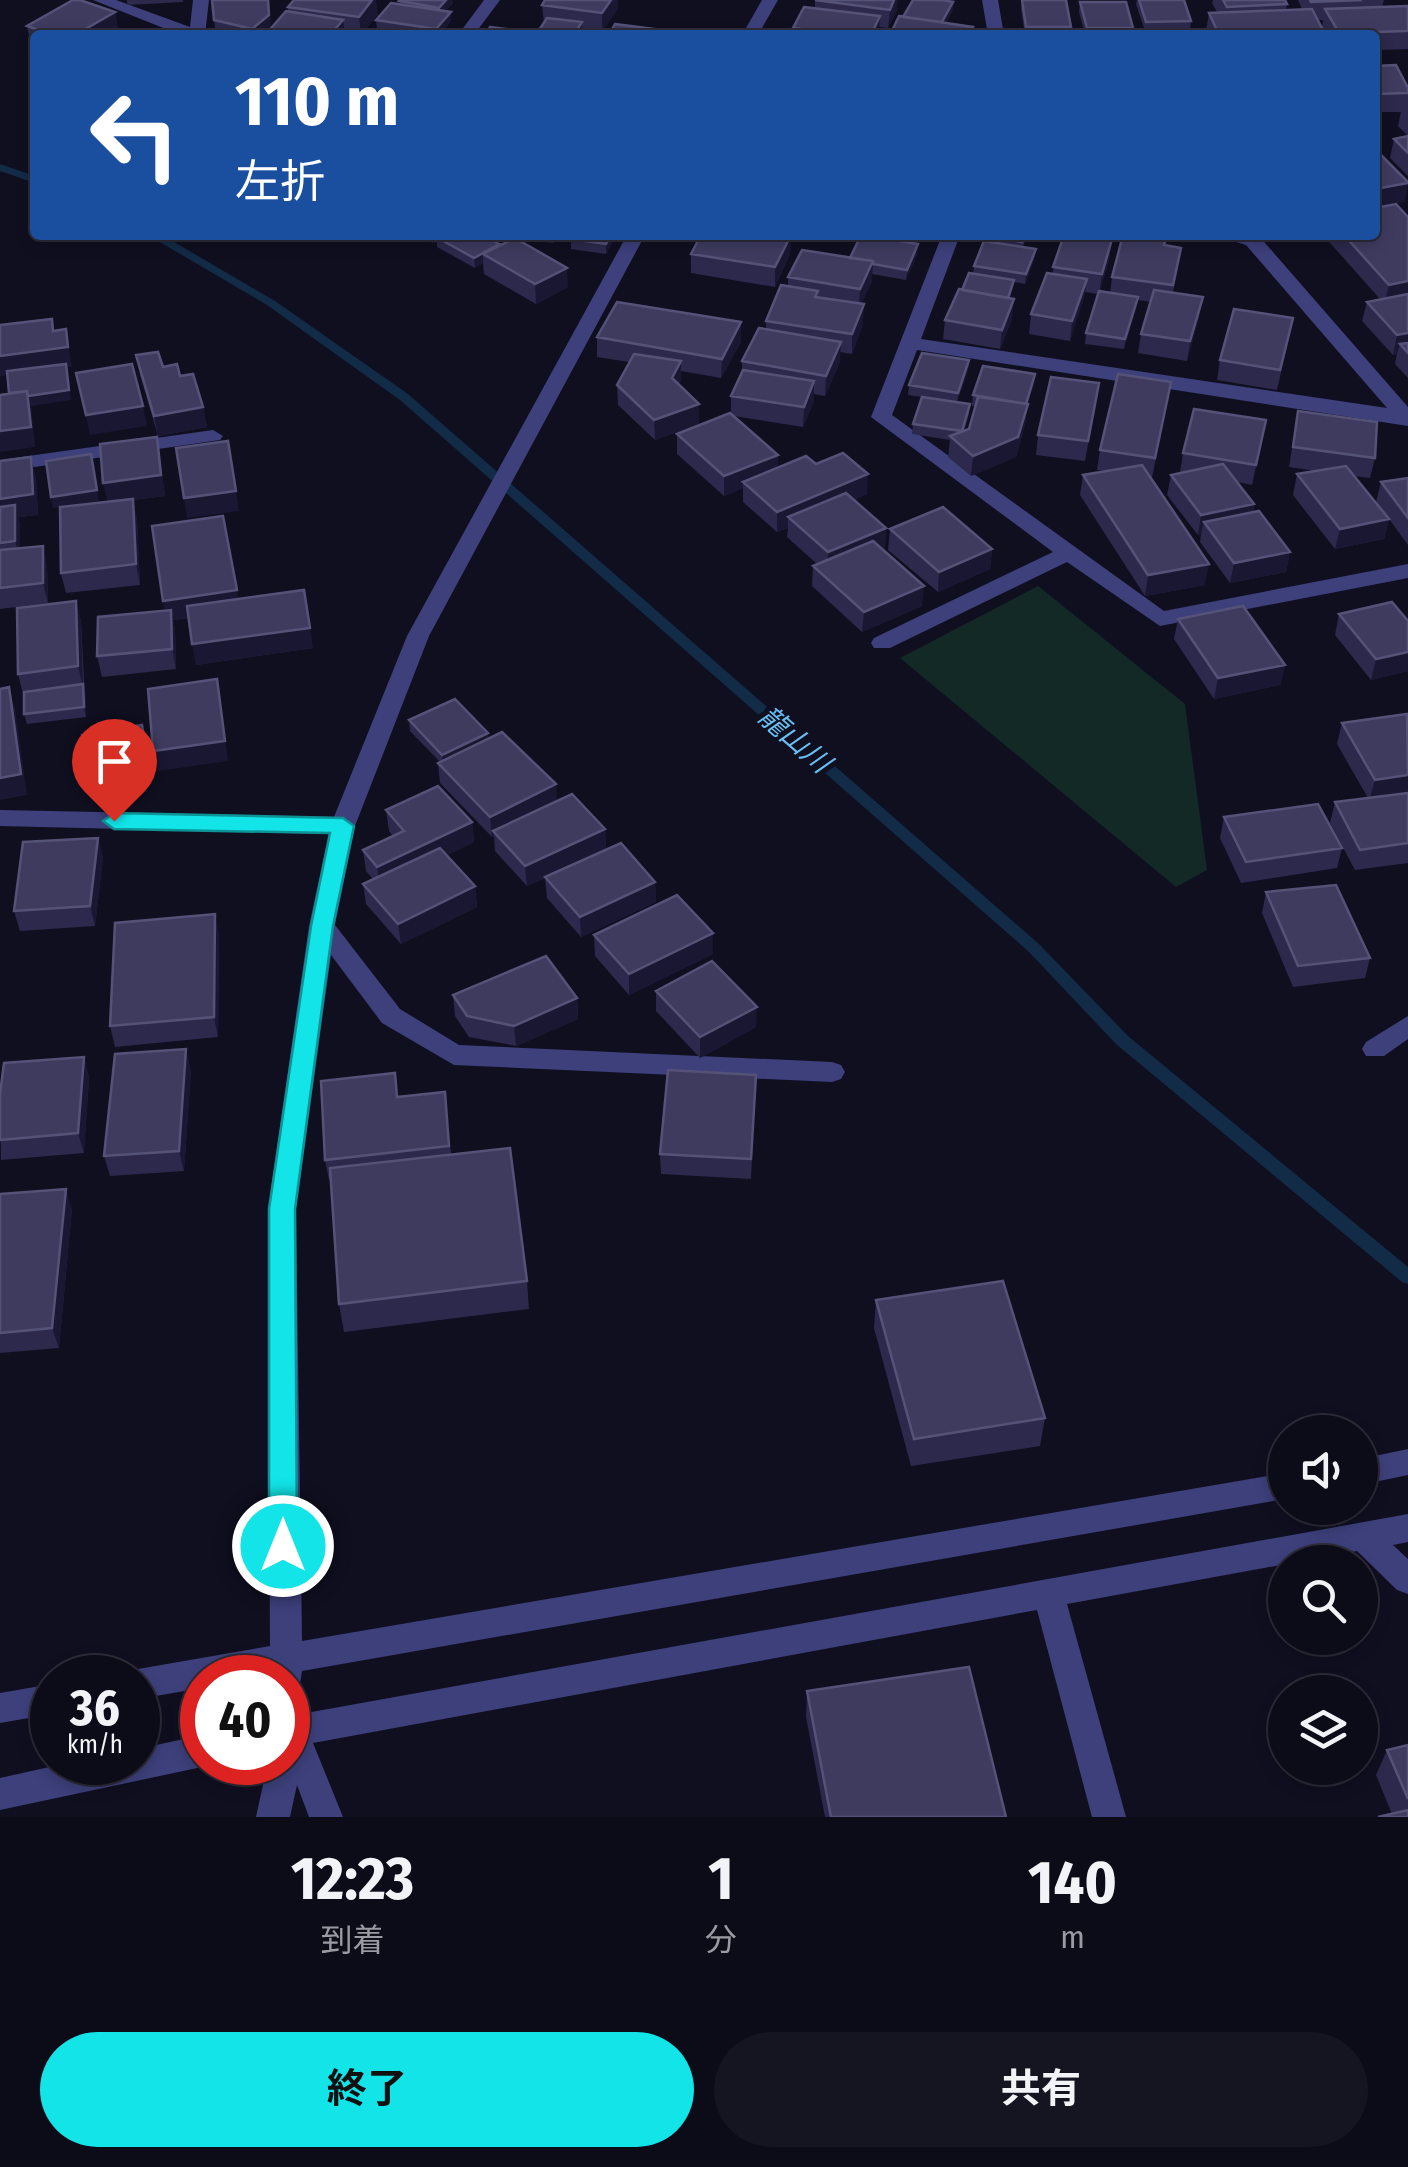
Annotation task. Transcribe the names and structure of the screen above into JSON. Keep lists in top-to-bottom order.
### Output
{
  "water": ["龍山川"],
  "page": {
    "turn": ["110 m", "左折"],
    "speed": "36 km/h",
    "limit": "40",
    "eta": [
      "12:23",
      "到着",
      "1",
      "分",
      "140",
      "m"
    ],
    "buttons": ["終了", "共有"]
  }
}
